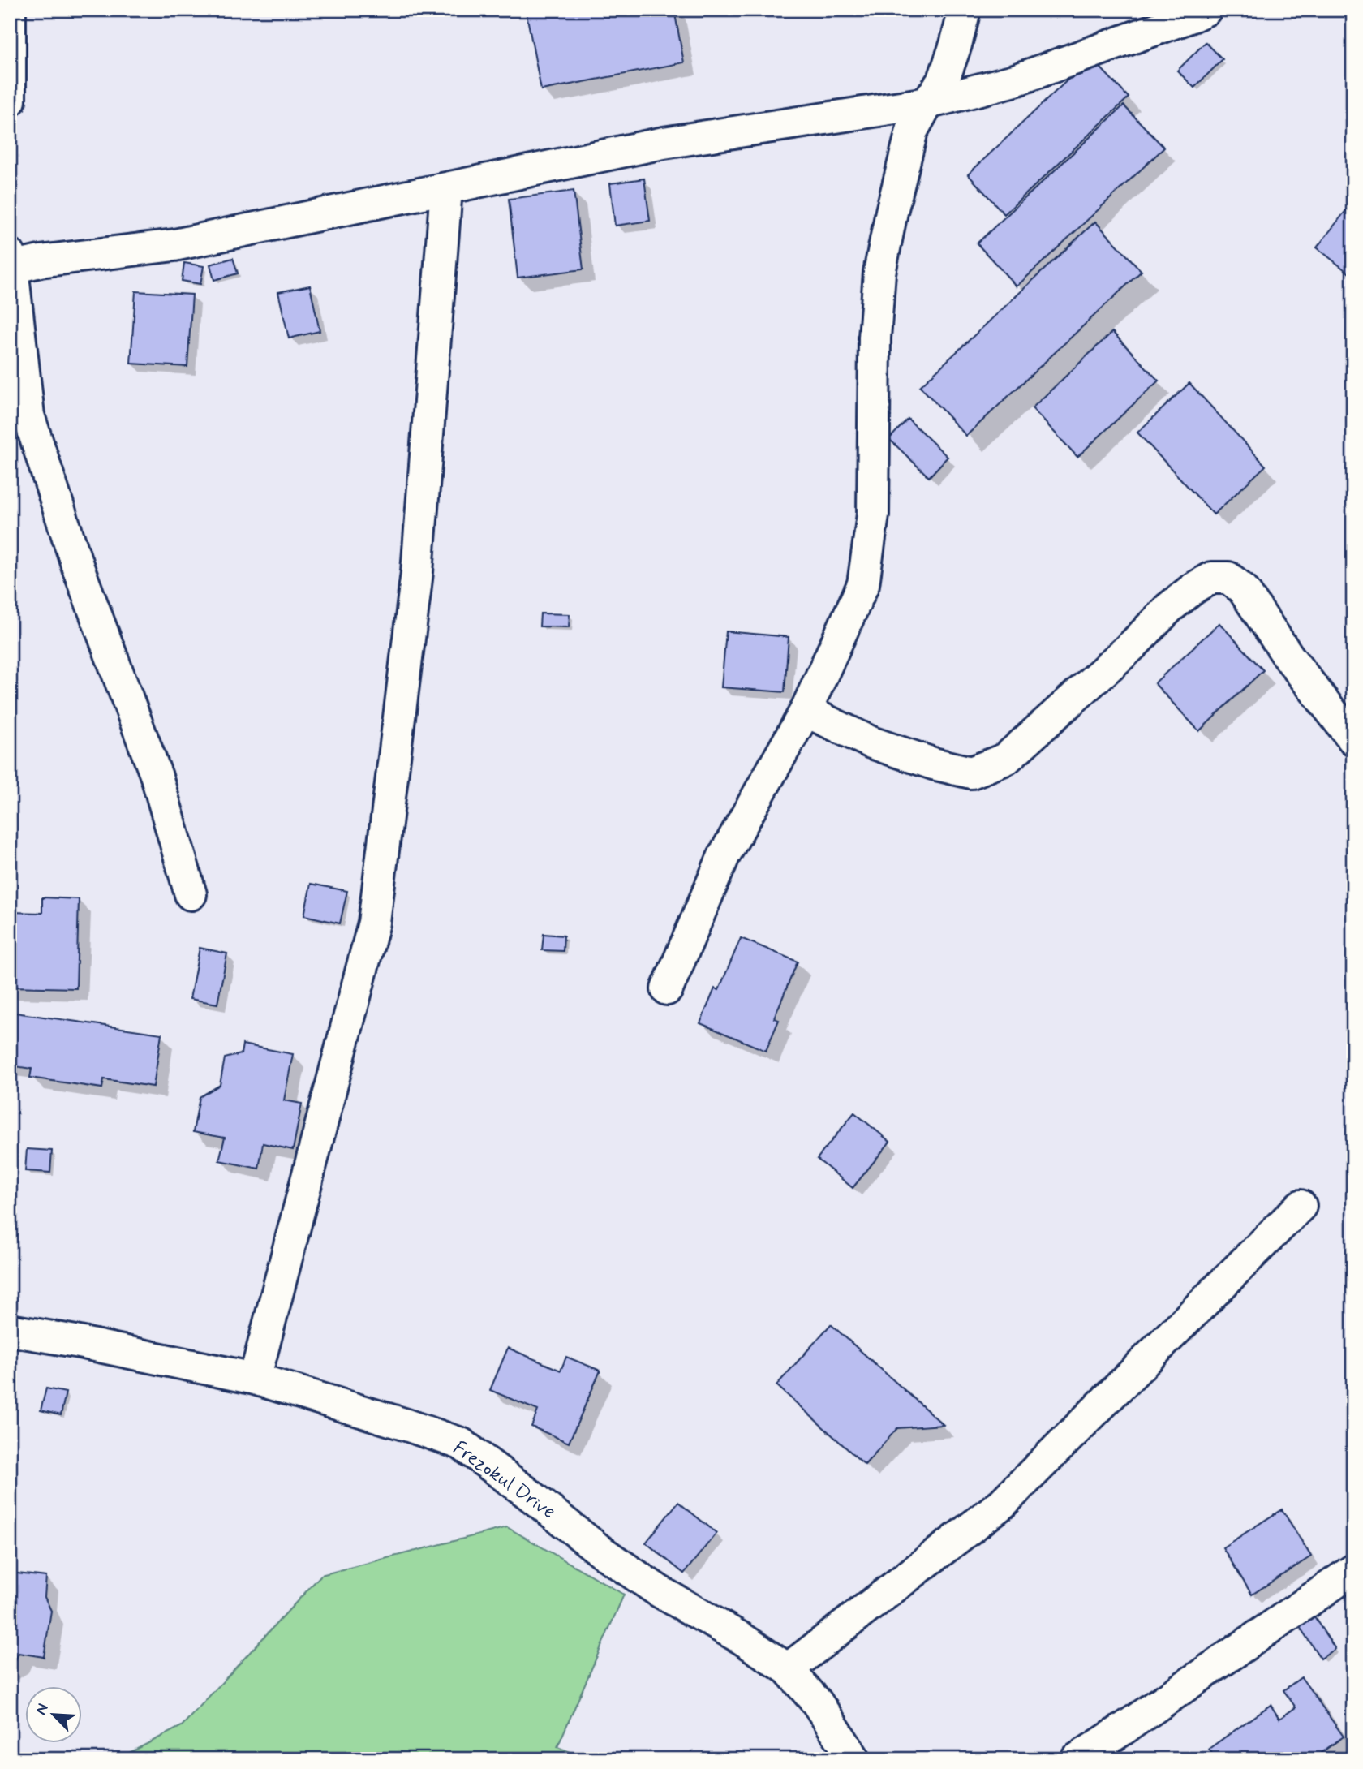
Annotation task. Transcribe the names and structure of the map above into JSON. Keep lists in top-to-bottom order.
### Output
{
  "streets": {
    "street": ["Frezokul Drive"]
  },
  "north": "top left"
}
